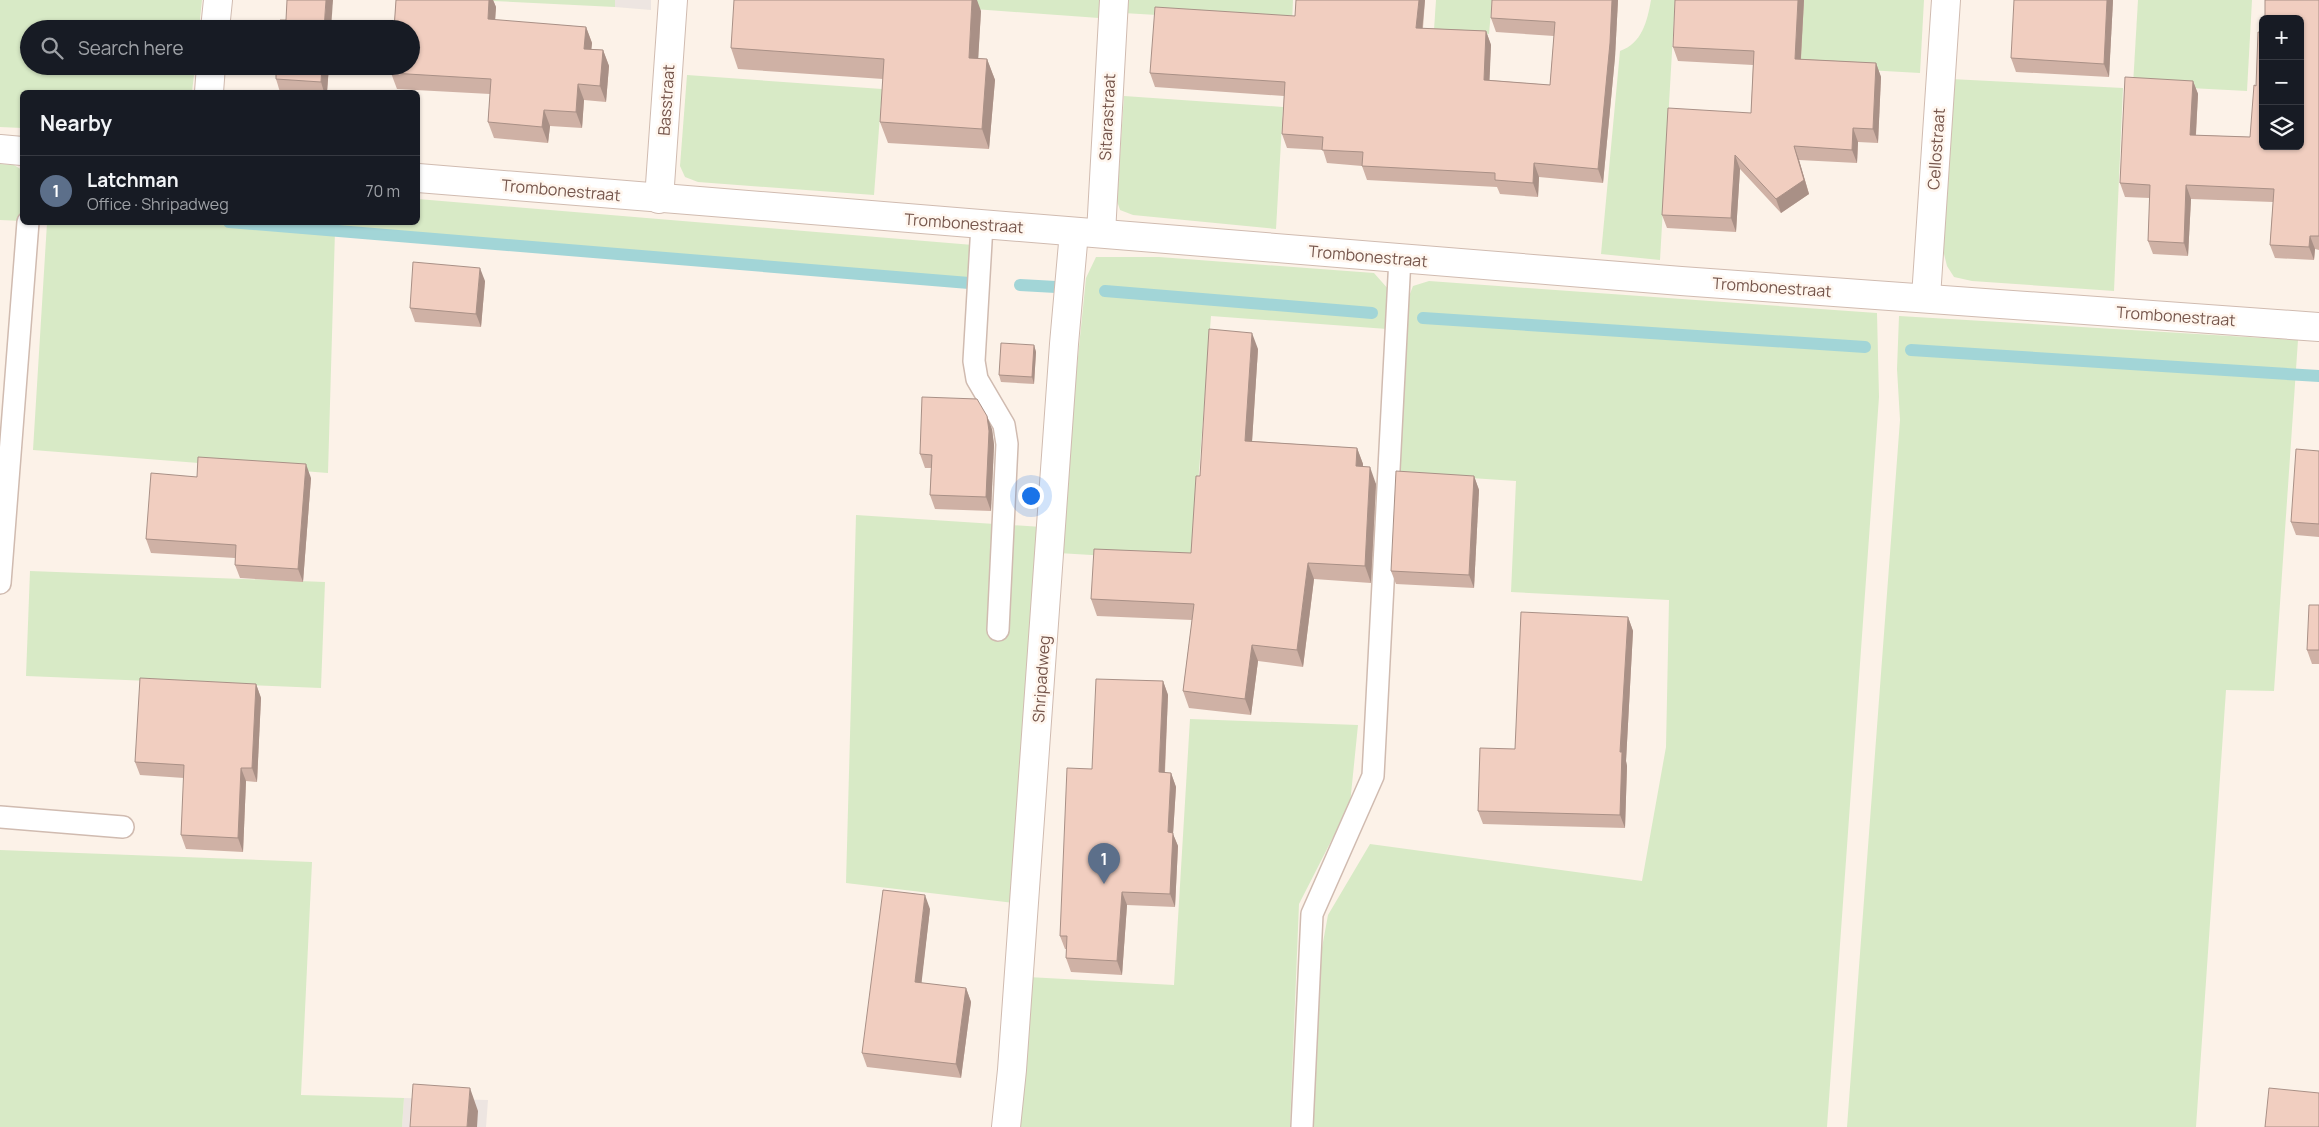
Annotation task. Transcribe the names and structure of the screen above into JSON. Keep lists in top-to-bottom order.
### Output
{
  "streets": {
    "street": [
      "Basstraat",
      "Sitarastraat",
      "Cellostraat",
      "Trombonestraat",
      "Shripadweg"
    ]
  },
  "crossings": [
    ["Basstraat", "Trombonestraat"],
    ["Sitarastraat", "Trombonestraat"],
    ["Cellostraat", "Trombonestraat"],
    ["Trombonestraat", "Shripadweg"]
  ],
  "page": {
    "map_buttons": ["+", "−"],
    "search": "Search here",
    "heading": "Nearby",
    "list": [
      {
        "mark": "1",
        "name": "Latchman",
        "note": "Office · Shripadweg",
        "value": "70 m"
      }
    ],
    "pins": "1"
  }
}
